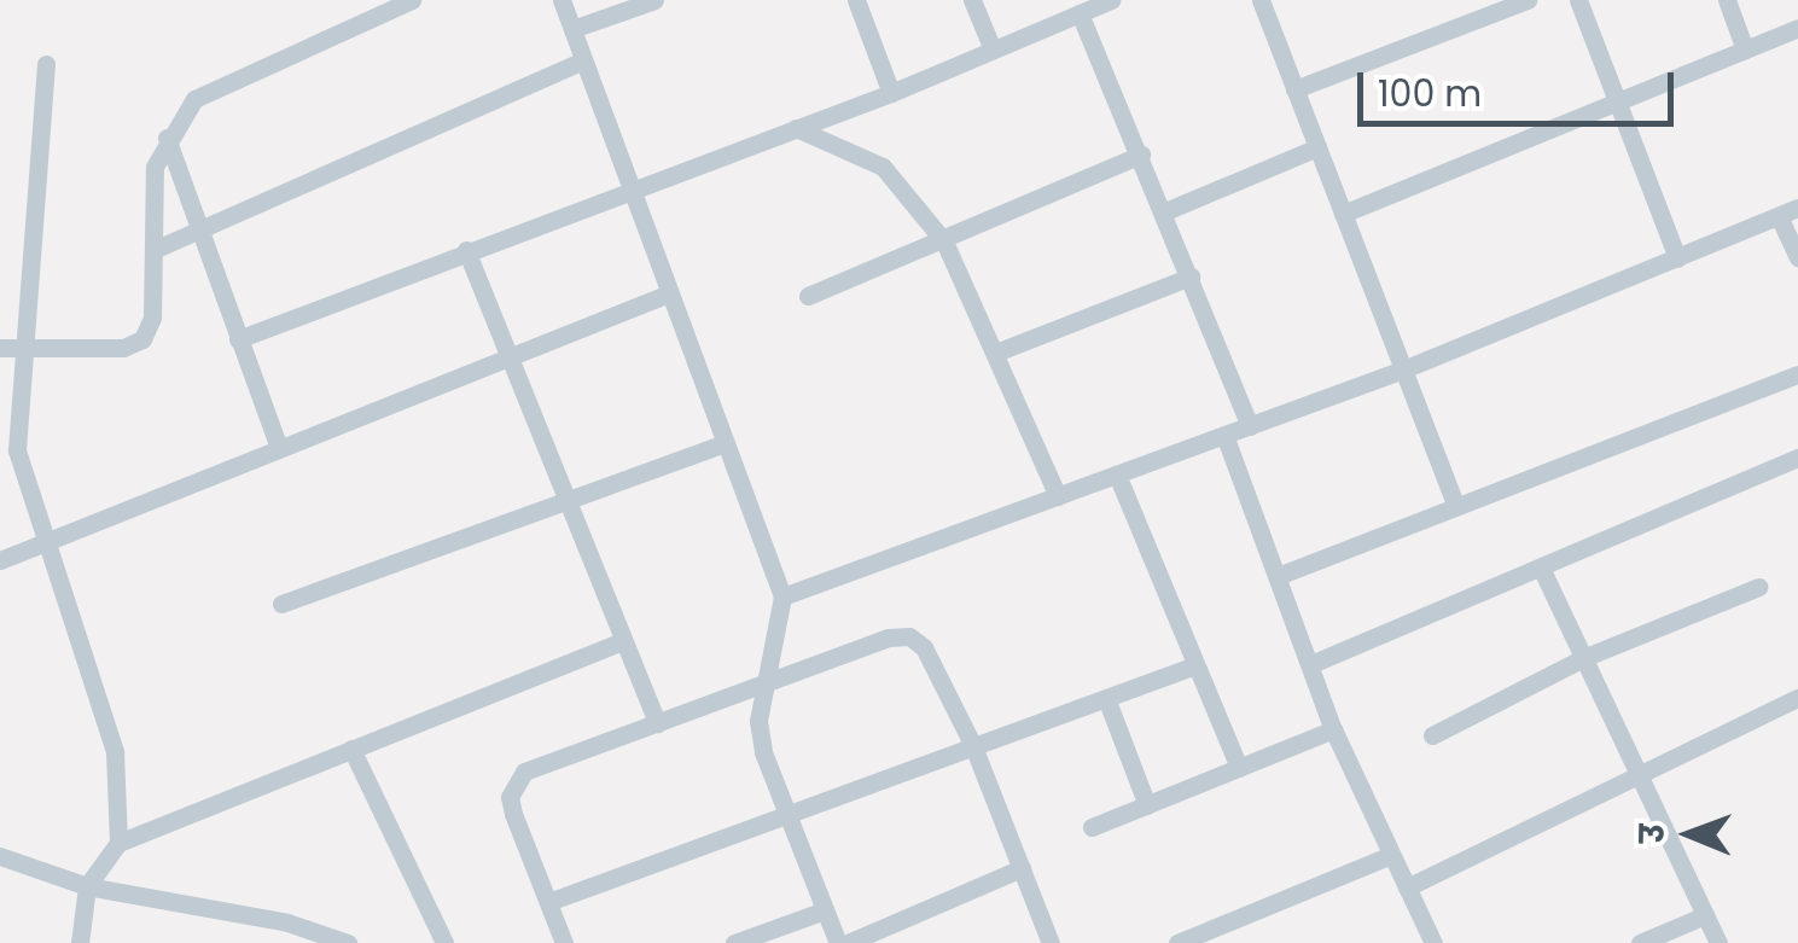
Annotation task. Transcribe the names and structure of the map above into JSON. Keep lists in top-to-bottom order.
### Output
{
  "scale_bar": "100 m",
  "north": "left"
}
